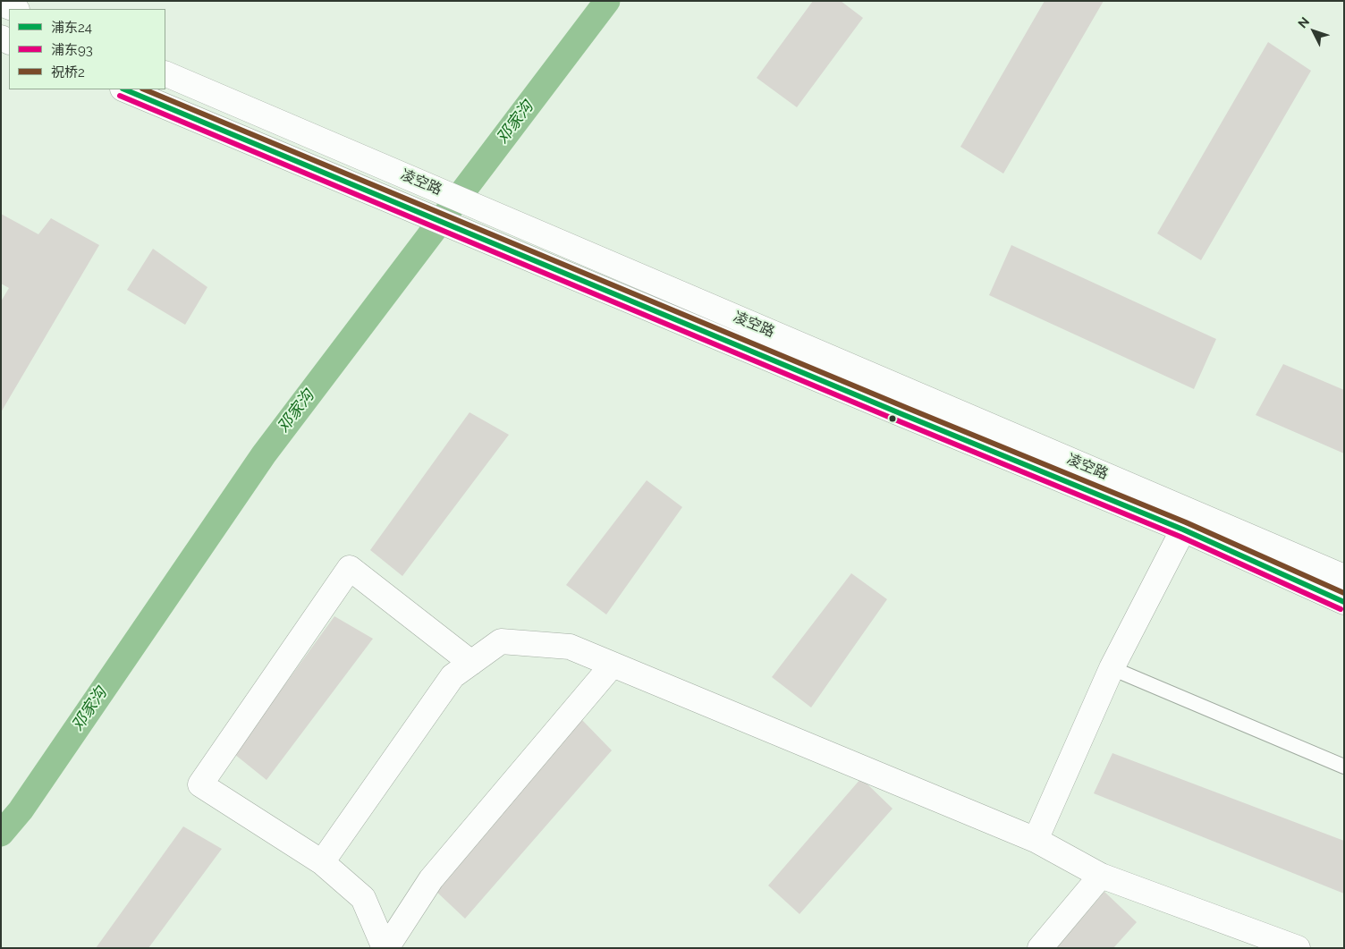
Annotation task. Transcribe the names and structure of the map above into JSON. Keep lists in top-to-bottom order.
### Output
{
  "streets": {
    "street": ["凌空路"]
  },
  "water": ["邓家沟"],
  "lines": ["transit line 浦东24", "transit line 祝桥2", "transit line 浦东93"],
  "legend": ["浦东24", "浦东93", "祝桥2"],
  "north": "top left"
}
